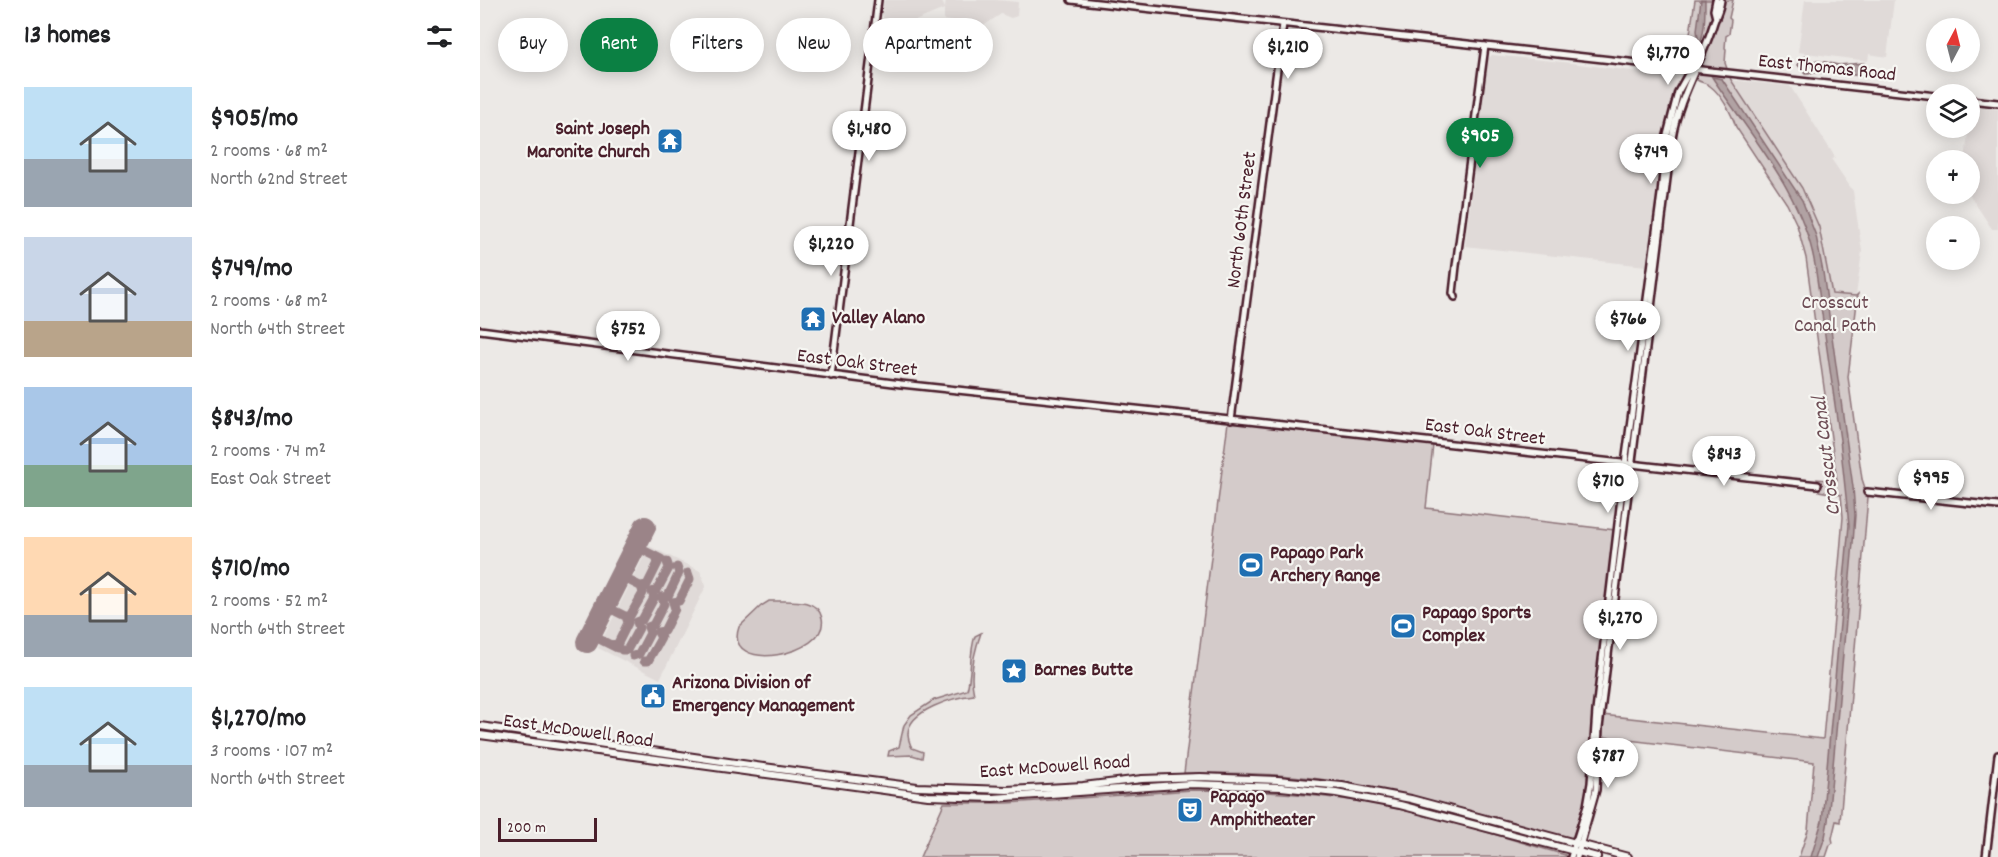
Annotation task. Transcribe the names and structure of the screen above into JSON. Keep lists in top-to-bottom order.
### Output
{
  "streets": {
    "main road": ["East McDowell Road"],
    "street": ["East Thomas Road", "North 60th Street", "East Oak Street"]
  },
  "crossings": [
    ["East Thomas Road", "North 60th Street"],
    ["North 60th Street", "East Oak Street"]
  ],
  "water": ["Crosscut Canal"],
  "parks": ["Crosscut Canal Path"],
  "places": {
    "temple": ["Saint Joseph Maronite Church", "Valley Alano"],
    "sports": ["Papago Park Archery Range", "Papago Sports Complex"],
    "place": ["Barnes Butte"],
    "public building": ["Arizona Division of Emergency Management"],
    "theatre": ["Papago Amphitheater"]
  },
  "scale_bar": "200 m",
  "north": "top",
  "page": {
    "heading": "13 homes",
    "map_buttons": ["+", "−"],
    "chip": [
      "Buy",
      "Rent",
      "Filters",
      "New",
      "Apartment"
    ],
    "price": [
      "$1,210",
      "$1,770",
      "$1,480",
      "$905",
      "$749",
      "$1,220",
      "$766",
      "$752",
      "$843",
      "$995",
      "$710",
      "$1,270",
      "$787"
    ],
    "list": [
      {
        "name": "$905/mo",
        "note": "2 rooms · 68 m² · North 62nd Street"
      },
      {
        "name": "$749/mo",
        "note": "2 rooms · 68 m² · North 64th Street"
      },
      {
        "name": "$843/mo",
        "note": "2 rooms · 74 m² · East Oak Street"
      },
      {
        "name": "$710/mo",
        "note": "2 rooms · 52 m² · North 64th Street"
      },
      {
        "name": "$1,270/mo",
        "note": "3 rooms · 107 m² · North 64th Street"
      }
    ],
    "scale": "200 m"
  }
}
